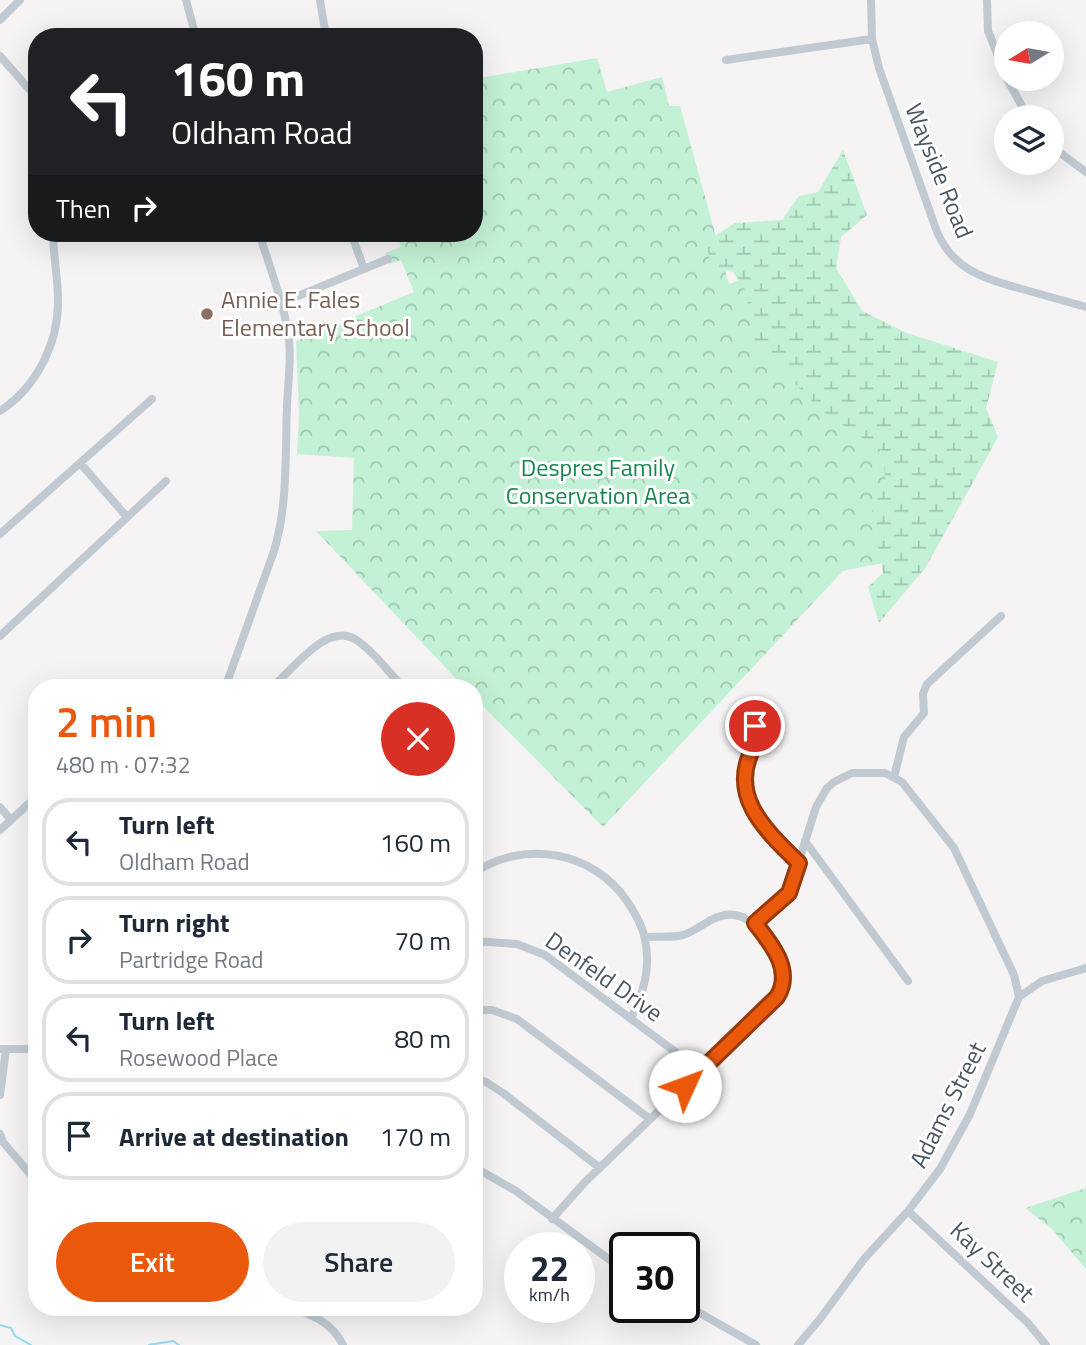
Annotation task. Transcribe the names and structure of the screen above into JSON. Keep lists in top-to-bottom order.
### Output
{
  "streets": {
    "street": [
      "Wayside Road",
      "Denfeld Drive",
      "Adams Street",
      "Kay Street"
    ]
  },
  "crossings": [
    ["Adams Street", "Kay Street"]
  ],
  "parks": ["Despres Family Conservation Area"],
  "places": ["Annie E. Fales Elementary School"],
  "north": "left",
  "page": {
    "turn": ["160 m", "Oldham Road"],
    "then": "Then",
    "heading": ["2 min", "480 m · 07:32"],
    "list": [
      {
        "name": "Turn left",
        "note": "Oldham Road",
        "value": "160 m"
      },
      {
        "name": "Turn right",
        "note": "Partridge Road",
        "value": "70 m"
      },
      {
        "name": "Turn left",
        "note": "Rosewood Place",
        "value": "80 m"
      },
      {
        "name": "Arrive at destination",
        "value": "170 m"
      }
    ],
    "buttons": ["Exit", "Share"],
    "speed": "22 km/h",
    "limit": "30"
  }
}
